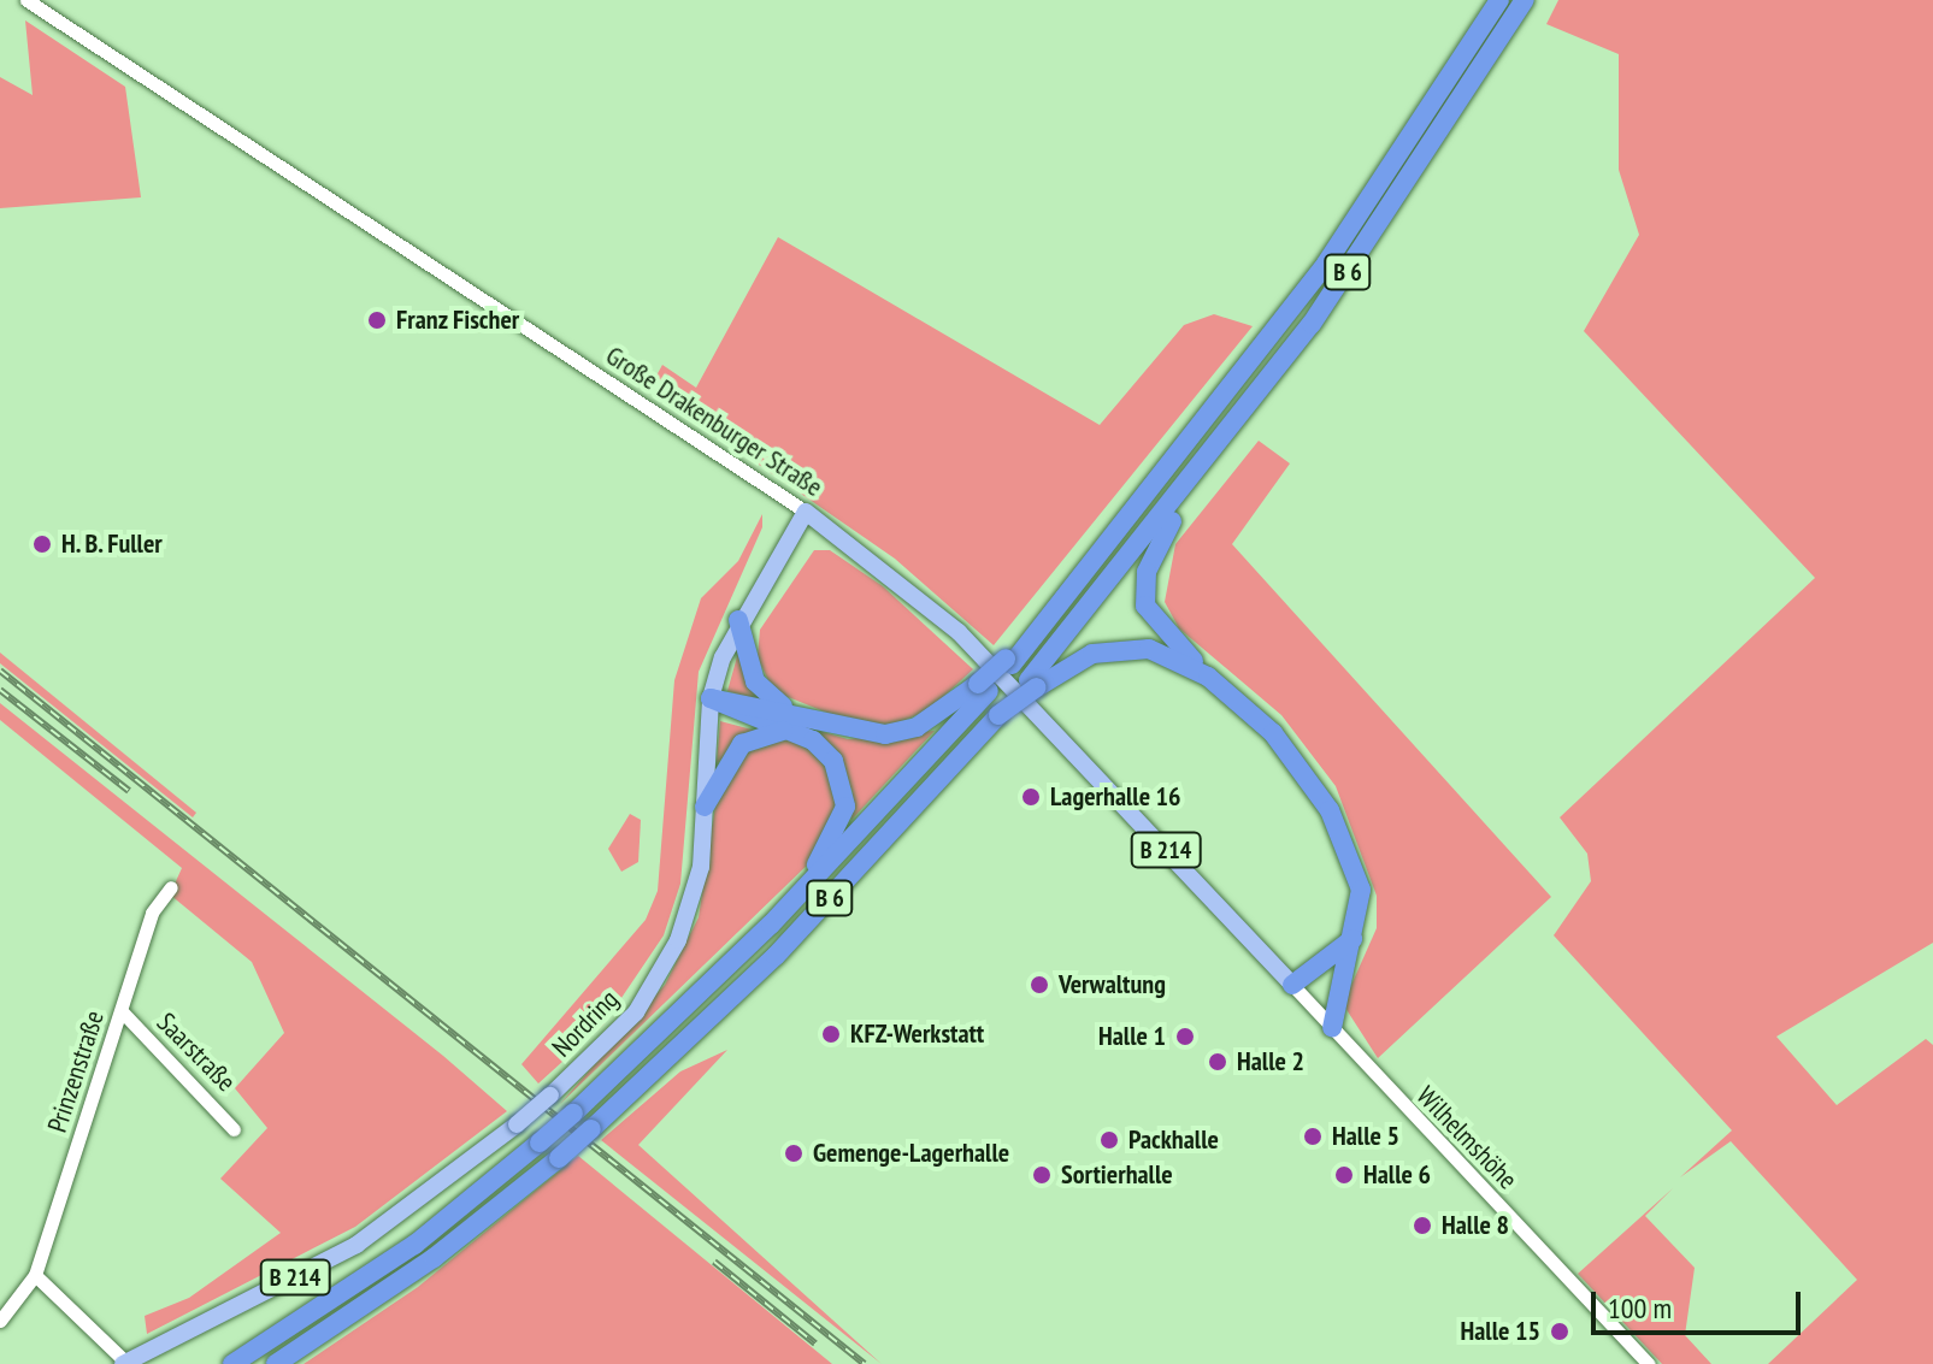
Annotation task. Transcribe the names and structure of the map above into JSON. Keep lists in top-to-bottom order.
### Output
{
  "streets": {
    "highway": ["B 6"],
    "main road": ["Große Drakenburger Straße", "B 214", "Nordring"],
    "street": ["Saarstraße", "Prinzenstraße", "Wilhelmshöhe"]
  },
  "crossings": [
    ["B 6", "Nordring"],
    ["Große Drakenburger Straße", "Nordring"],
    ["Große Drakenburger Straße", "Wilhelmshöhe"],
    ["Saarstraße", "Prinzenstraße"]
  ],
  "places": [
    "Franz Fischer",
    "H. B. Fuller",
    "Lagerhalle 16",
    "Verwaltung",
    "KFZ-Werkstatt",
    "Halle 1",
    "Halle 2",
    "Halle 5",
    "Packhalle",
    "Gemenge-Lagerhalle",
    "Sortierhalle",
    "Halle 6",
    "Halle 8",
    "Halle 15"
  ],
  "scale_bar": "100 m"
}
